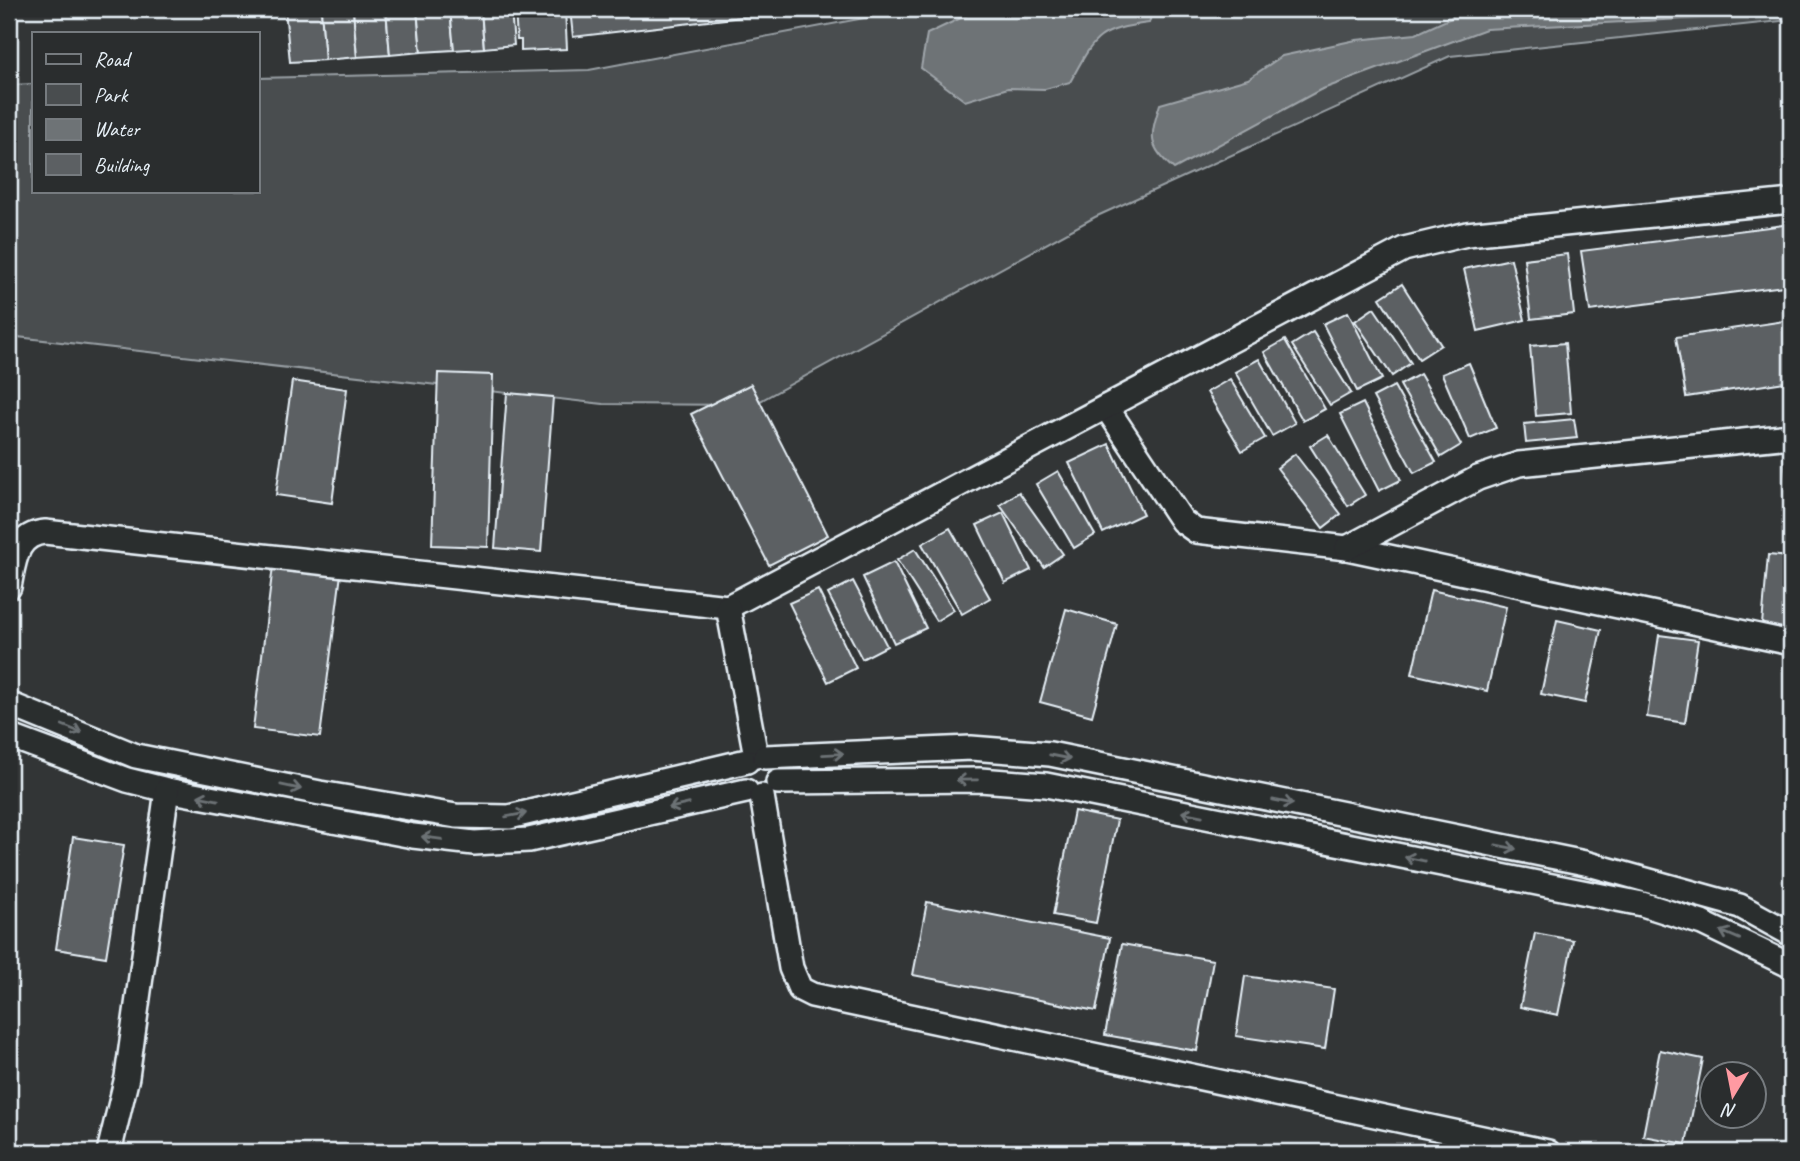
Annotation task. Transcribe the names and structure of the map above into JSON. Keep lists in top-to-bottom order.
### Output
{
  "legend": [
    "Road",
    "Park",
    "Water",
    "Building"
  ],
  "north": "bottom"
}
